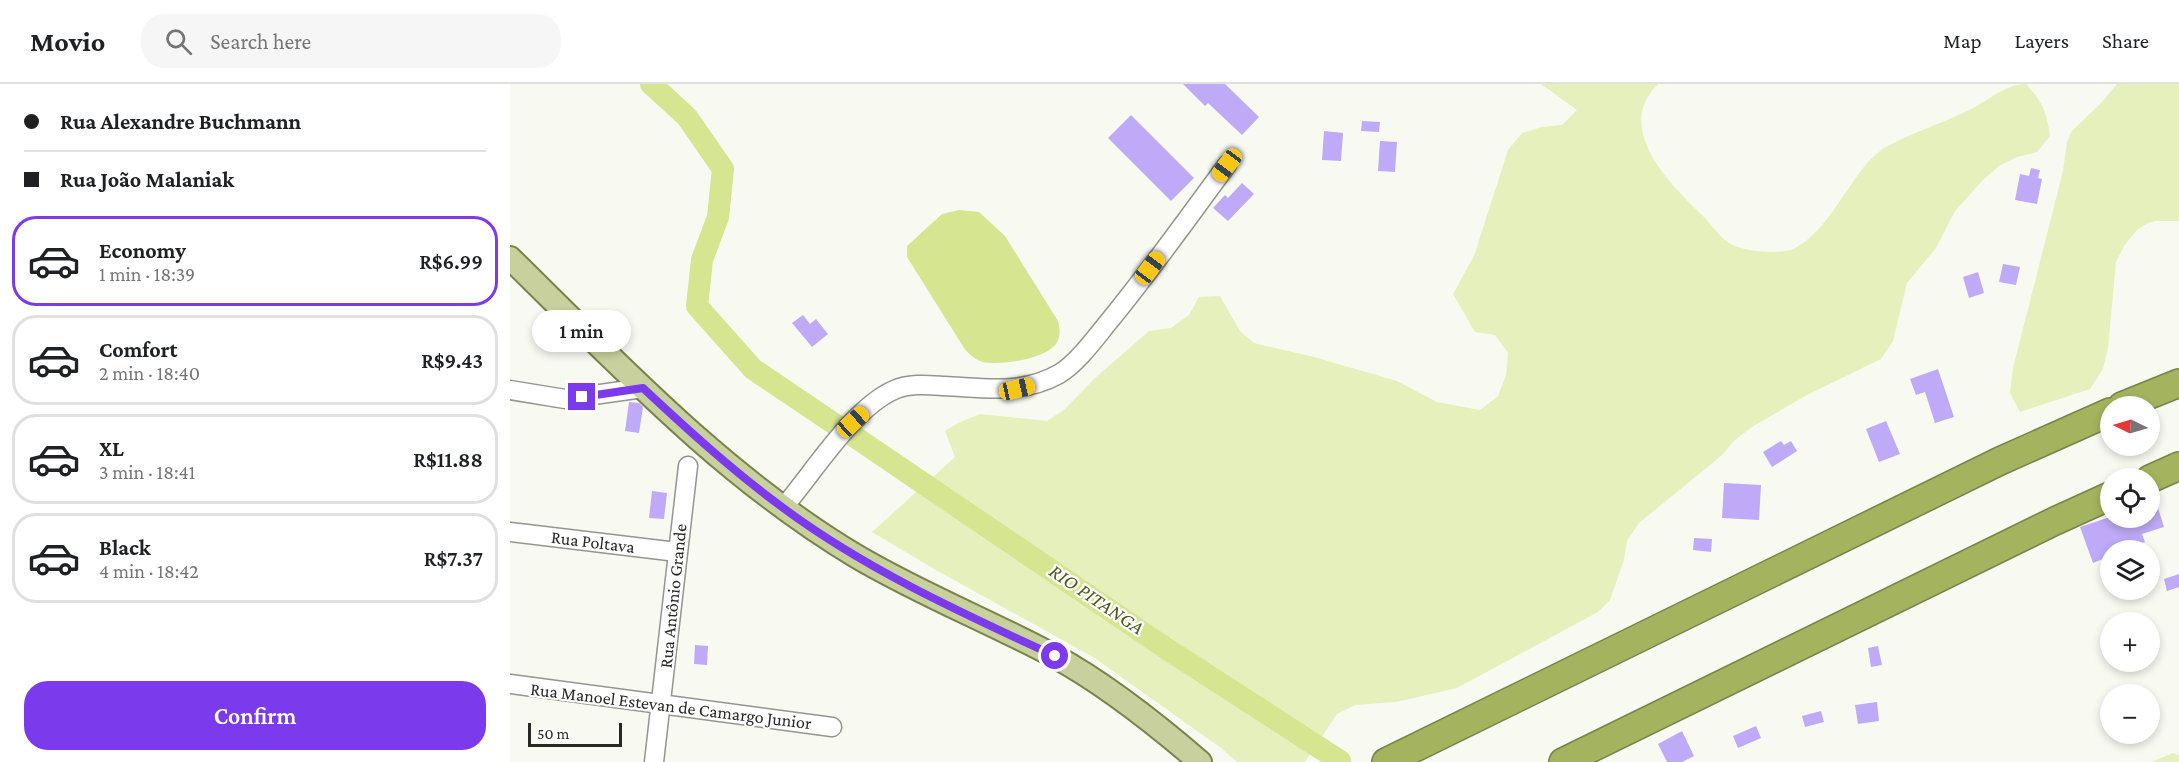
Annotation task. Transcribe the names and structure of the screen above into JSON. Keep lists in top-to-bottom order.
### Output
{
  "streets": {
    "street": ["Rua Poltava", "Rua Antônio Grande", "Rua Manoel Estevan de Camargo Junior"]
  },
  "crossings": [
    ["Rua Poltava", "Rua Antônio Grande"],
    ["Rua Antônio Grande", "Rua Manoel Estevan de Camargo Junior"]
  ],
  "water": ["RIO PITANGA"],
  "scale_bar": "50 m",
  "north": "left",
  "page": {
    "header": "Movio",
    "search": "Search here",
    "nav": ["Map", "Layers", "Share"],
    "banner": ["Rua Alexandre Buchmann", "Rua João Malaniak"],
    "list": [
      {
        "name": "Economy",
        "note": "1 min · 18:39",
        "value": "R$6.99"
      },
      {
        "name": "Comfort",
        "note": "2 min · 18:40",
        "value": "R$9.43"
      },
      {
        "name": "XL",
        "note": "3 min · 18:41",
        "value": "R$11.88"
      },
      {
        "name": "Black",
        "note": "4 min · 18:42",
        "value": "R$7.37"
      }
    ],
    "bubble": "1 min",
    "map_buttons": ["+", "−"],
    "buttons": "Confirm",
    "scale": "50 m"
  }
}
